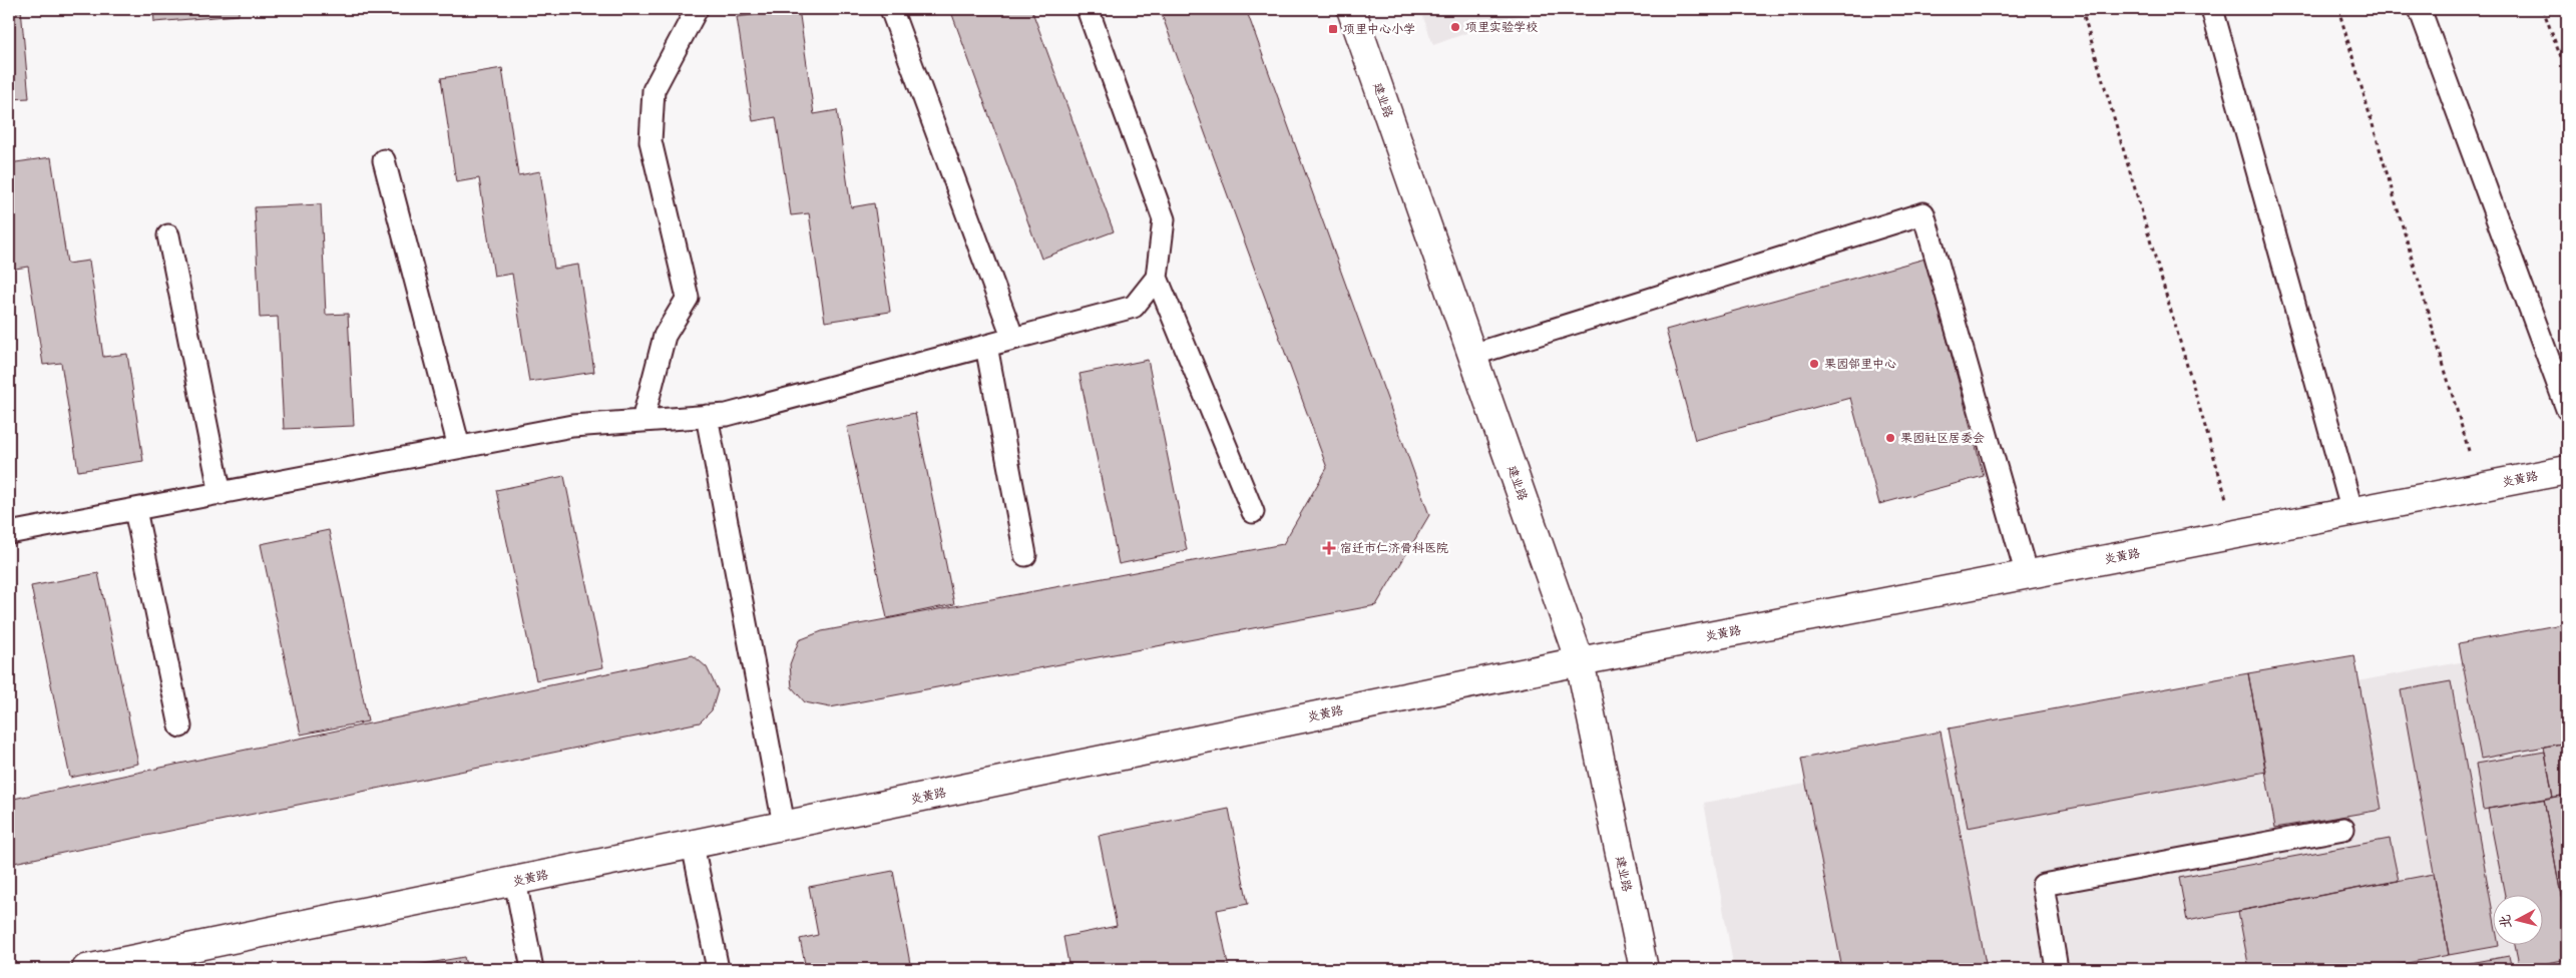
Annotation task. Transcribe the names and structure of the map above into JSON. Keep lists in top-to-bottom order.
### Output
{
  "streets": {
    "street": ["建业路", "炎黄路"]
  },
  "crossings": [
    ["建业路", "炎黄路"]
  ],
  "places": {
    "other": ["项里实验学校", "果园邻里中心", "果园社区居委会"],
    "transit": ["项里中心小学"],
    "health": ["宿迁市仁济骨科医院"]
  },
  "north": "left"
}
